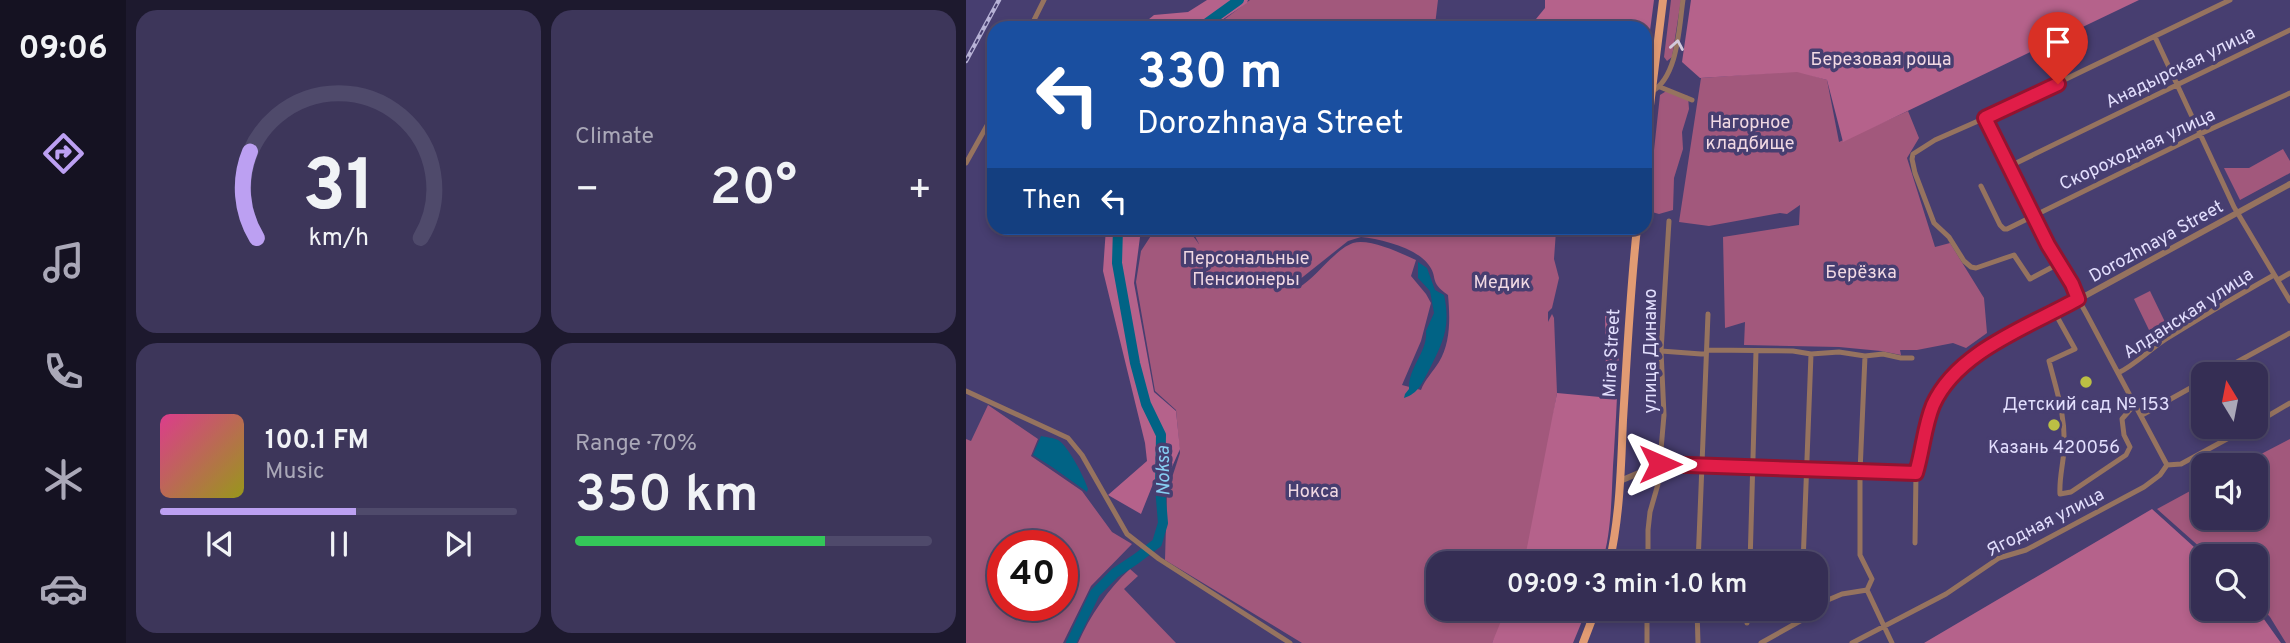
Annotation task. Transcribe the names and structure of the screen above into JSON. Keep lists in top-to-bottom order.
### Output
{
  "streets": {
    "main road": ["Mira Street"],
    "street": [
      "Анадырская улица",
      "Скороходная улица",
      "Dorozhnaya Street",
      "Алданская улица",
      "улица Динамо",
      "Ягодная улица"
    ]
  },
  "water": ["Noksa"],
  "parks": [
    "Березовая роща",
    "Нагорное кладбище",
    "Персональные Пенсионеры",
    "Берёзка",
    "Медик",
    "Нокса"
  ],
  "places": ["Детский сад № 153", "Казань 420056"],
  "north": "top",
  "page": {
    "tabs": "09:06",
    "tile": [
      "Climate",
      ["Range · 70%", "350 km"]
    ],
    "turn": ["330 m", "Dorozhnaya Street"],
    "heat": ["−", "20°", "+"],
    "then": "Then",
    "song": ["100.1 FM", "Music"],
    "limit": "40",
    "trip": "09:09 · 3 min · 1.0 km",
    "gauge": ["31", "km/h"]
  }
}
